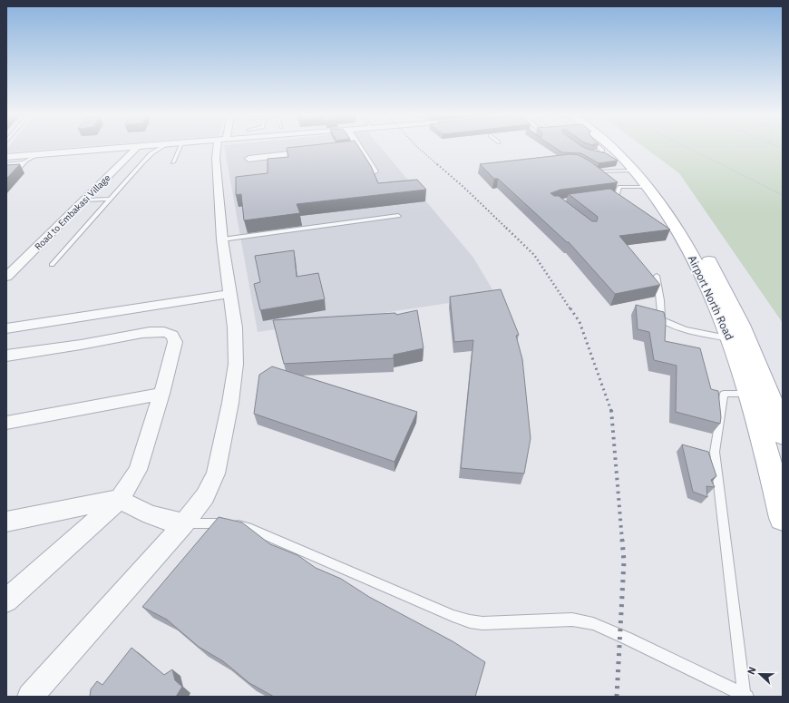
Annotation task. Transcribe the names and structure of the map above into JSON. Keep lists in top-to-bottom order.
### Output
{
  "streets": {
    "main road": ["Airport North Road"],
    "street": ["Road to Embakasi Village"]
  },
  "north": "left"
}
